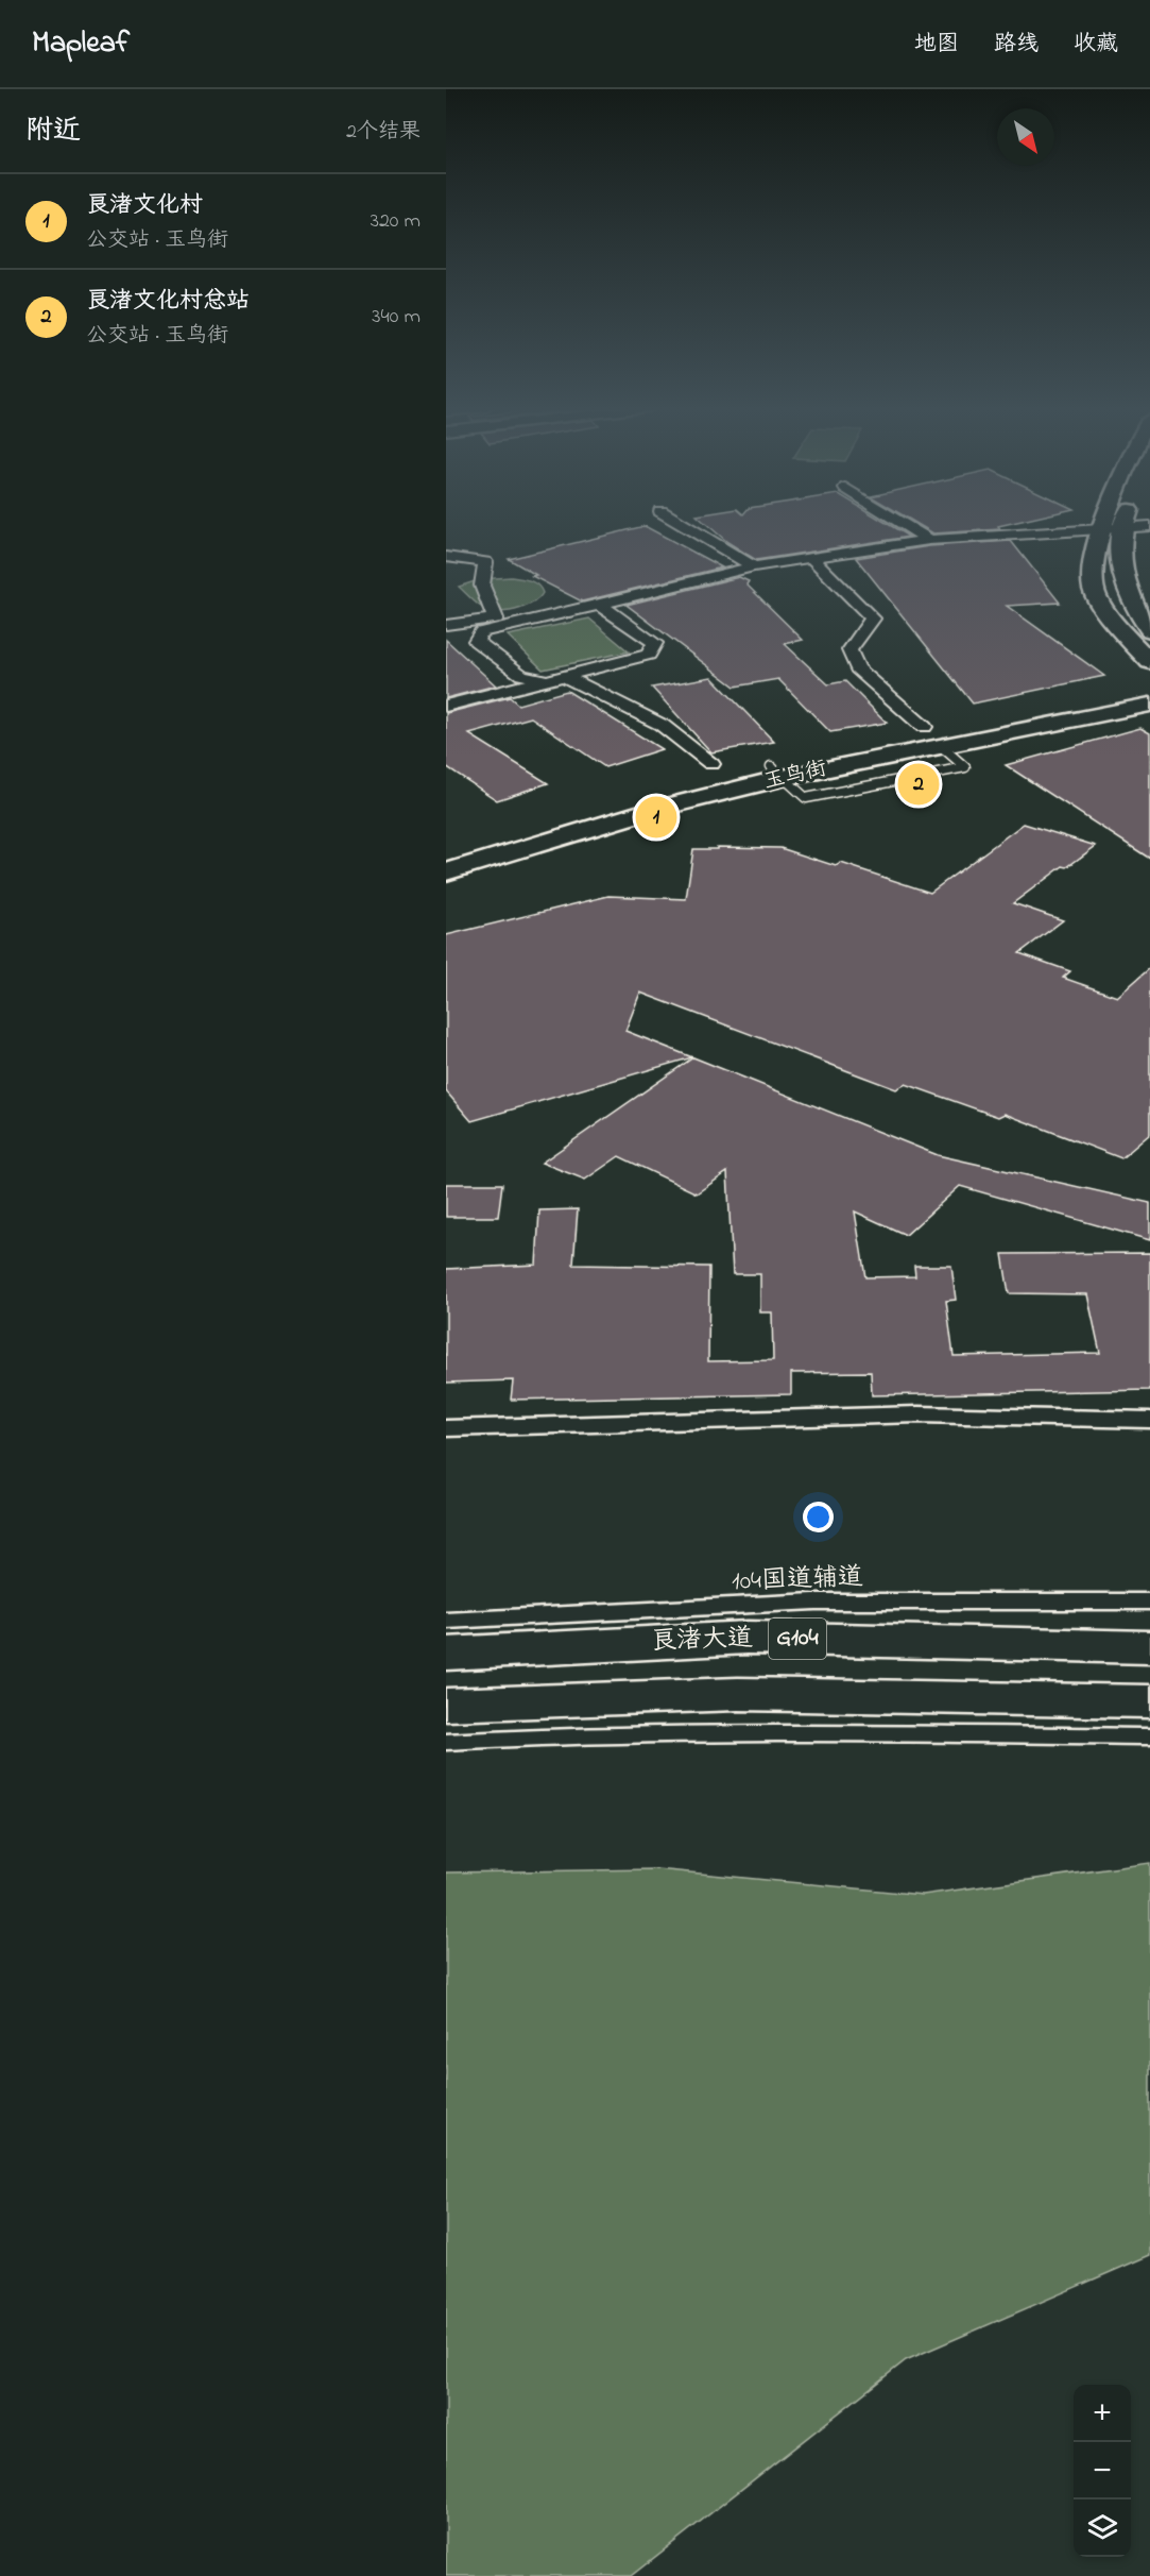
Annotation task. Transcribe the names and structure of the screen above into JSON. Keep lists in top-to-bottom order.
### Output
{
  "streets": {
    "main road": ["玉鸟街", "G104", "良渚大道"],
    "lane": ["104国道辅道"]
  },
  "north": "bottom right",
  "page": {
    "header": "Mapleaf",
    "nav": ["地图", "路线", "收藏"],
    "heading": ["附近", "2个结果"],
    "list": [
      {
        "mark": "1",
        "name": "良渚文化村",
        "note": "公交站 · 玉鸟街",
        "value": "320 m"
      },
      {
        "mark": "2",
        "name": "良渚文化村总站",
        "note": "公交站 · 玉鸟街",
        "value": "340 m"
      }
    ],
    "pins": ["2", "1"],
    "map_buttons": ["+", "−"]
  }
}
